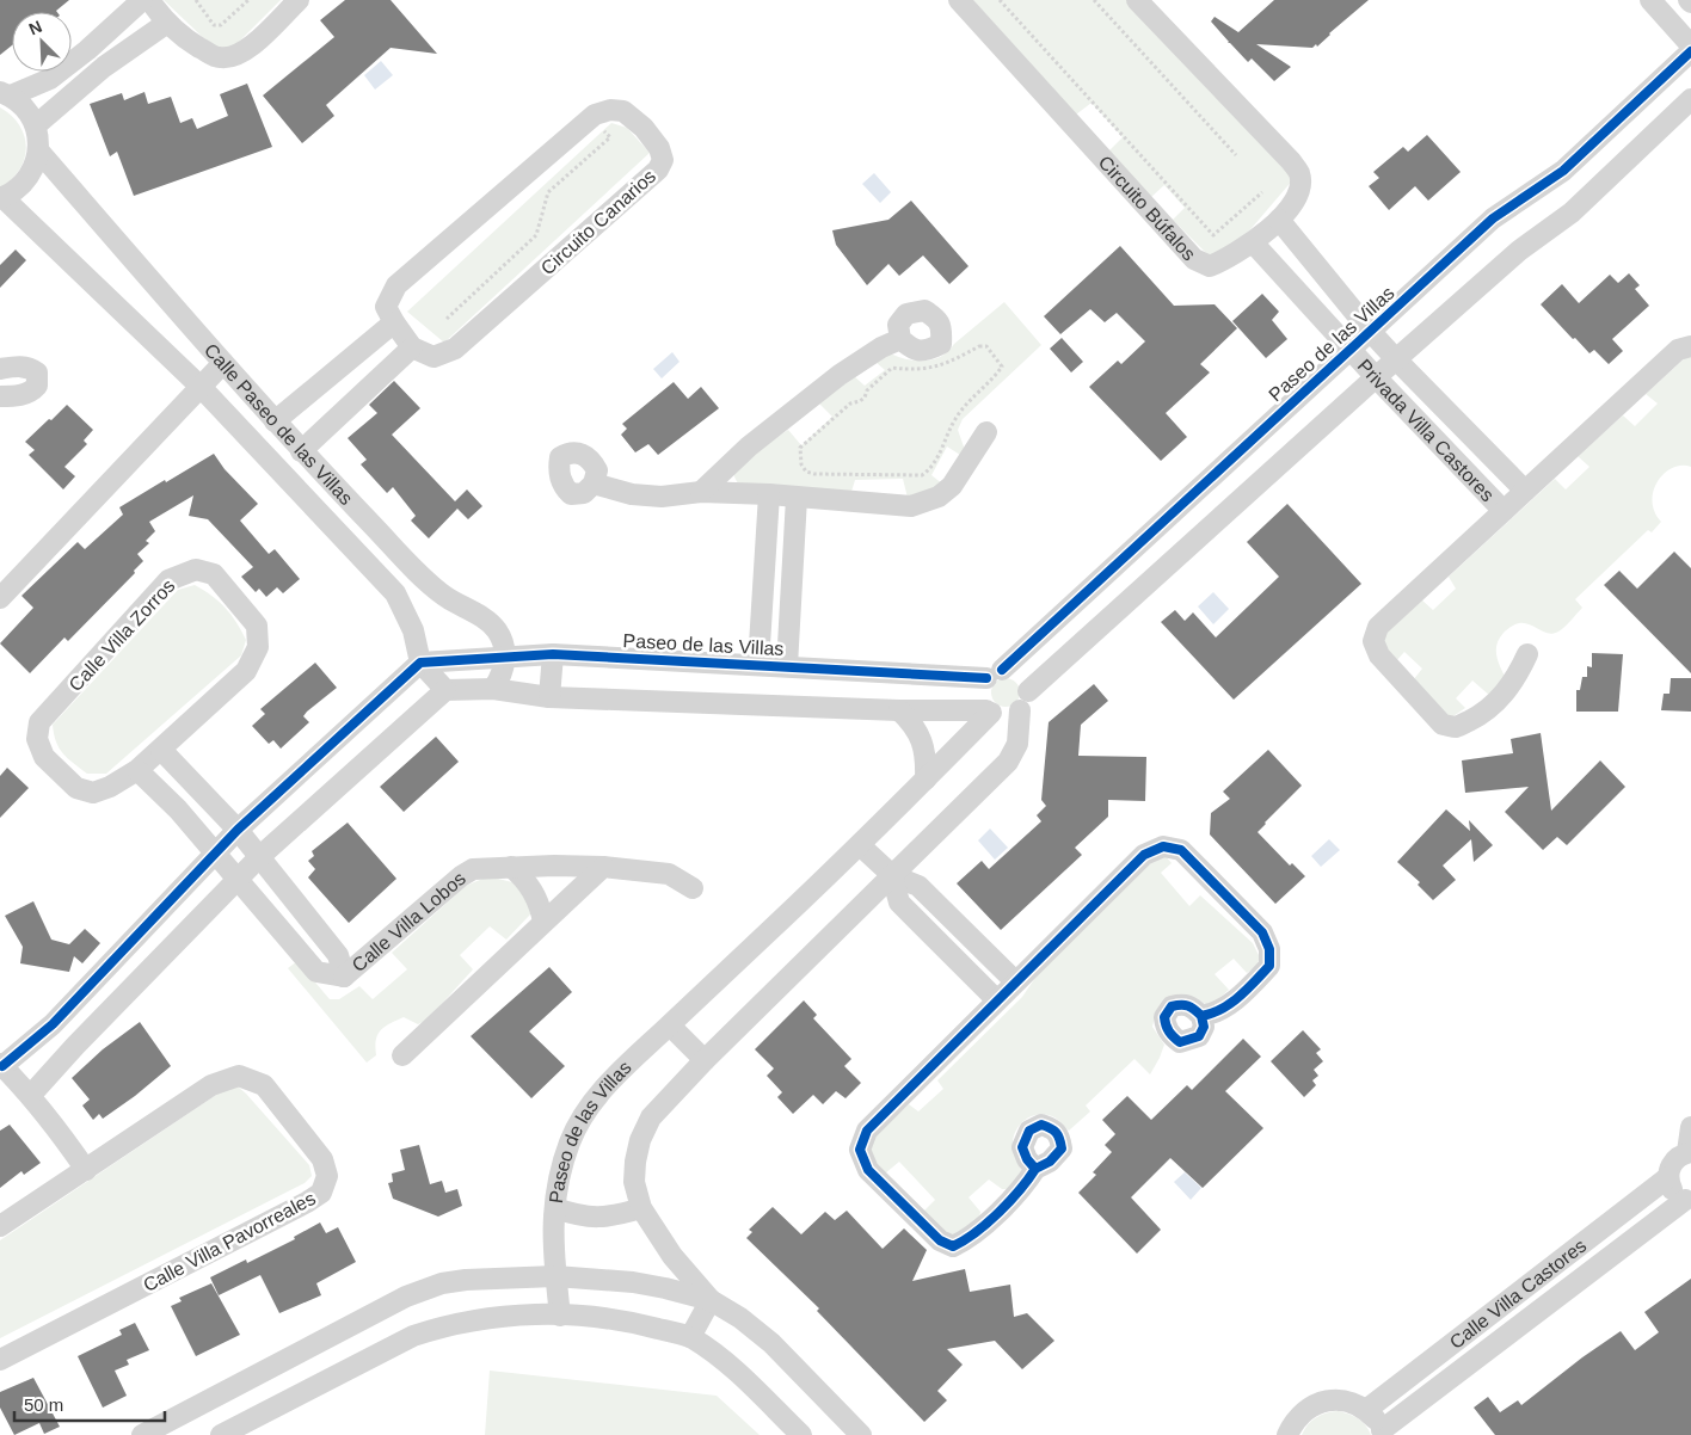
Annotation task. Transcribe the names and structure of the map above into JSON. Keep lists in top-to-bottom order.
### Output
{
  "streets": {
    "street": [
      "Circuito Búfalos",
      "Circuito Canarios",
      "Paseo de las Villas",
      "Calle Paseo de las Villas",
      "Privada Villa Castores",
      "Calle Villa Zorros",
      "Calle Villa Lobos",
      "Calle Villa Pavorreales",
      "Calle Villa Castores"
    ]
  },
  "crossings": [
    ["Circuito Búfalos", "Privada Villa Castores"],
    ["Paseo de las Villas", "Calle Paseo de las Villas"],
    ["Paseo de las Villas", "Privada Villa Castores"],
    ["Calle Villa Zorros", "Calle Villa Lobos"]
  ],
  "scale_bar": "50 m",
  "north": "top left"
}
